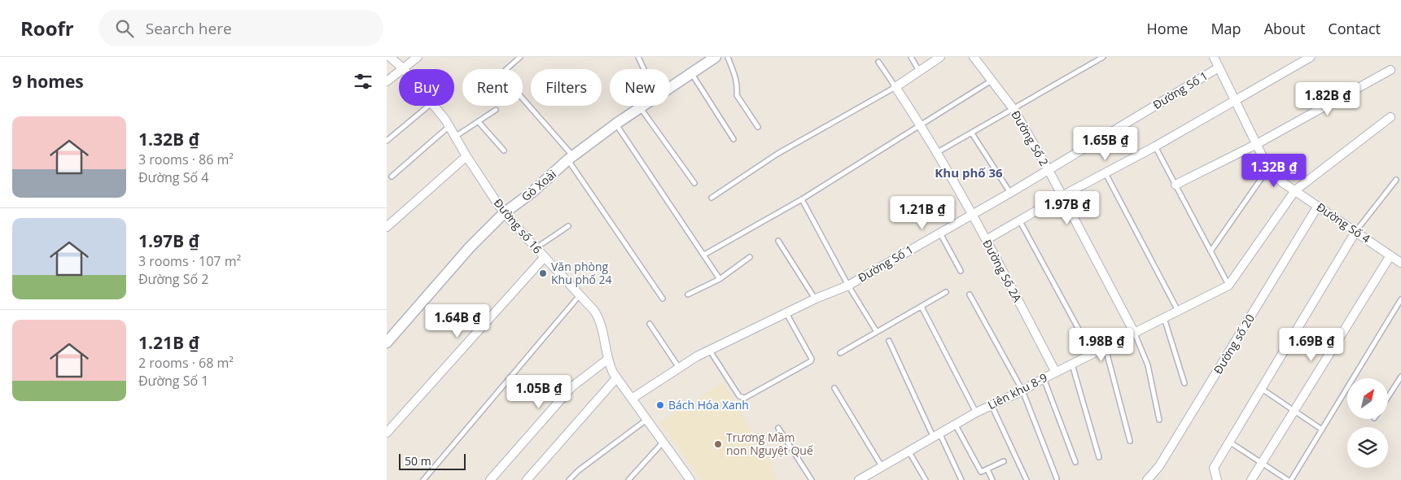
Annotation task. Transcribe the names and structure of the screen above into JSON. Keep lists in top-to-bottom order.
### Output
{
  "streets": {
    "street": [
      "Đường Số 1",
      "Đường Số 2",
      "Gò Xoài",
      "Đường Số 4",
      "Đường số 16",
      "Đường Số 2A",
      "Đường số 20",
      "Liên khu 8-9"
    ]
  },
  "crossings": [
    ["Đường Số 1", "Đường Số 2"],
    ["Đường Số 1", "Đường Số 4"],
    ["Đường Số 1", "Đường số 16"],
    ["Đường Số 1", "Đường Số 2A"],
    ["Đường Số 2", "Liên khu 8-9"],
    ["Gò Xoài", "Đường số 16"],
    ["Đường Số 4", "Đường số 20"],
    ["Đường Số 4", "Liên khu 8-9"],
    ["Đường Số 2A", "Liên khu 8-9"]
  ],
  "districts": ["Khu phố 36"],
  "places": ["Văn phòng Khu phố 24", "Bách Hóa Xanh", "Trương Mầm non Nguyệt Quế"],
  "scale_bar": "50 m",
  "north": "top right",
  "page": {
    "header": "Roofr",
    "search": "Search here",
    "nav": [
      "Home",
      "Map",
      "About",
      "Contact"
    ],
    "heading": "9 homes",
    "chip": [
      "Buy",
      "Rent",
      "Filters",
      "New"
    ],
    "price": [
      "1.82B ₫",
      "1.65B ₫",
      "1.32B ₫",
      "1.97B ₫",
      "1.21B ₫",
      "1.64B ₫",
      "1.98B ₫",
      "1.69B ₫",
      "1.05B ₫"
    ],
    "list": [
      {
        "name": "1.32B ₫",
        "note": "3 rooms · 86 m² · Đường Số 4"
      },
      {
        "name": "1.97B ₫",
        "note": "3 rooms · 107 m² · Đường Số 2"
      },
      {
        "name": "1.21B ₫",
        "note": "2 rooms · 68 m² · Đường Số 1"
      }
    ],
    "scale": "50 m"
  }
}
